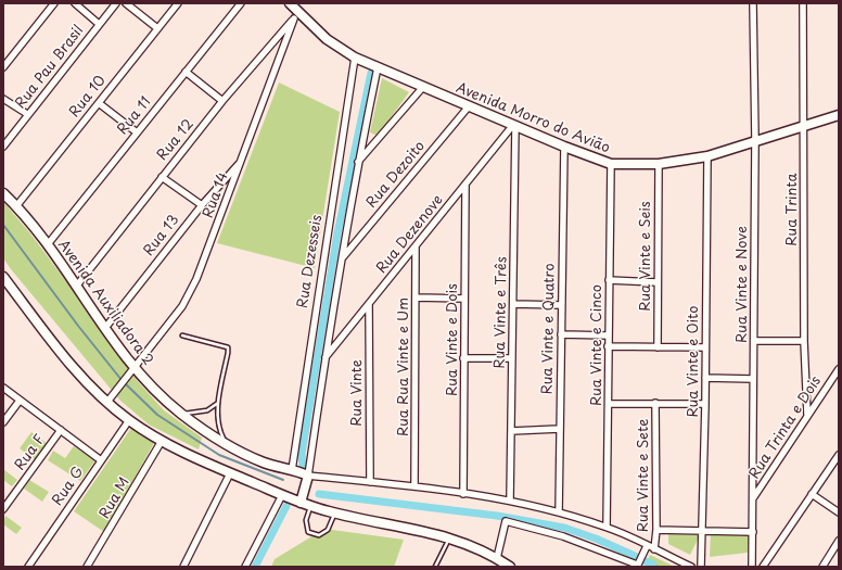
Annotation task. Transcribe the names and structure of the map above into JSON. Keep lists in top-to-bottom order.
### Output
{
  "streets": {
    "street": [
      "Rua Pau Brasil",
      "Rua 10",
      "Rua 11",
      "Avenida Morro do Avião",
      "Rua 12",
      "Rua Dezoito",
      "Rua 14",
      "Rua Trinta",
      "Rua Dezenove",
      "Rua 13",
      "Rua Vinte e Seis",
      "Rua Dezesseis",
      "Rua Vinte e Nove",
      "Avenida Auxiliadora 2",
      "Rua Vinte e Três",
      "Rua Vinte e Quatro",
      "Rua Vinte e Dois",
      "Rua Vinte e Cinco",
      "Rua Vinte e Oito",
      "Rua Rua Vinte e Um",
      "Rua Vinte",
      "Rua Trinta e Dois",
      "Rua F",
      "Rua Vinte e Sete",
      "Rua G",
      "Rua M"
    ]
  },
  "crossings": [
    ["Rua 10", "Avenida Auxiliadora 2"],
    ["Rua 11", "Avenida Auxiliadora 2"],
    ["Avenida Morro do Avião", "Rua 12"],
    ["Avenida Morro do Avião", "Rua Dezoito"],
    ["Avenida Morro do Avião", "Rua 14"],
    ["Avenida Morro do Avião", "Rua Trinta"],
    ["Avenida Morro do Avião", "Rua Dezenove"],
    ["Avenida Morro do Avião", "Rua Vinte e Seis"],
    ["Avenida Morro do Avião", "Rua Dezesseis"],
    ["Avenida Morro do Avião", "Rua Vinte e Nove"],
    ["Avenida Morro do Avião", "Rua Vinte e Três"],
    ["Avenida Morro do Avião", "Rua Vinte e Quatro"],
    ["Avenida Morro do Avião", "Rua Vinte e Cinco"],
    ["Avenida Morro do Avião", "Rua Vinte e Oito"],
    ["Rua 12", "Rua 14"],
    ["Rua 12", "Avenida Auxiliadora 2"],
    ["Rua 14", "Rua 13"],
    ["Rua 14", "Avenida Auxiliadora 2"],
    ["Rua Trinta", "Rua Trinta e Dois"],
    ["Rua Dezenove", "Rua Vinte e Três"],
    ["Rua Dezenove", "Rua Vinte e Dois"],
    ["Rua Dezenove", "Rua Rua Vinte e Um"],
    ["Rua Dezenove", "Rua Vinte"],
    ["Rua 13", "Avenida Auxiliadora 2"],
    ["Rua Dezesseis", "Avenida Auxiliadora 2"],
    ["Rua Vinte e Nove", "Rua Trinta e Dois"]
  ]
}
